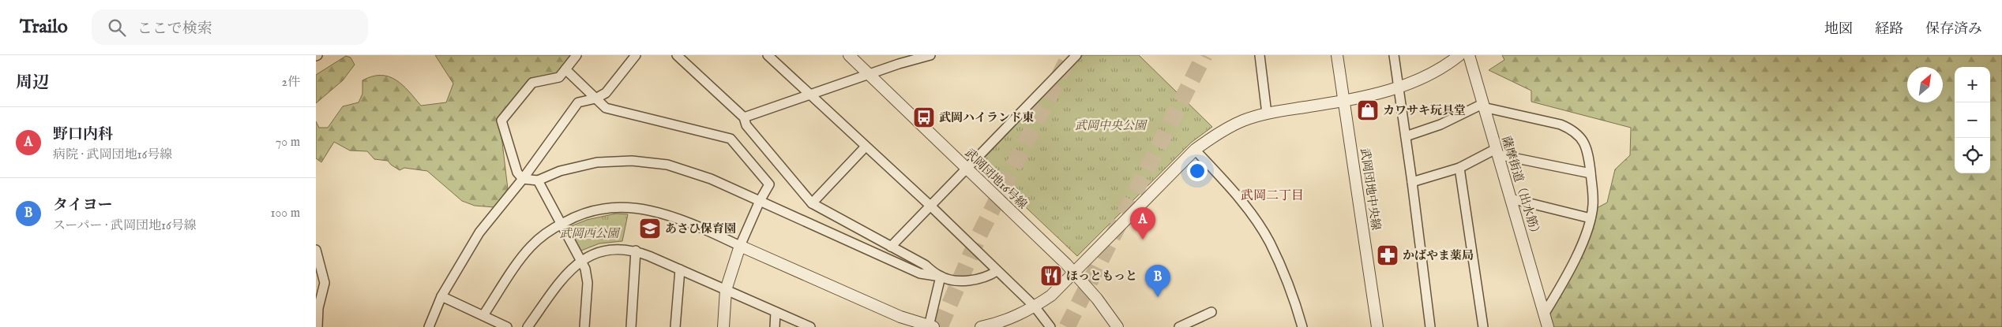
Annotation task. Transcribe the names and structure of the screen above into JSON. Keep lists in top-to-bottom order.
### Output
{
  "streets": {
    "street": ["武岡団地16号線", "薩摩街道（出水筋）", "武岡団地中央線"]
  },
  "districts": ["武岡二丁目"],
  "parks": ["武岡中央公園", "武岡西公園"],
  "places": {
    "shop": ["カワサキ玩具堂"],
    "bus stop": ["武岡ハイランド東"],
    "school or university": ["あさひ保育園"],
    "pharmacy": ["かばやま薬局"],
    "restaurant": ["ほっともっと"]
  },
  "north": "top right",
  "page": {
    "header": "Trailo",
    "search": "ここで検索",
    "nav": ["地図", "経路", "保存済み"],
    "heading": ["周辺", "2件"],
    "map_buttons": ["+", "−"],
    "list": [
      {
        "mark": "A",
        "name": "野口内科",
        "note": "病院 · 武岡団地16号線",
        "value": "70 m"
      },
      {
        "mark": "B",
        "name": "タイヨー",
        "note": "スーパー · 武岡団地16号線",
        "value": "100 m"
      }
    ],
    "pins": ["A", "B"]
  }
}
